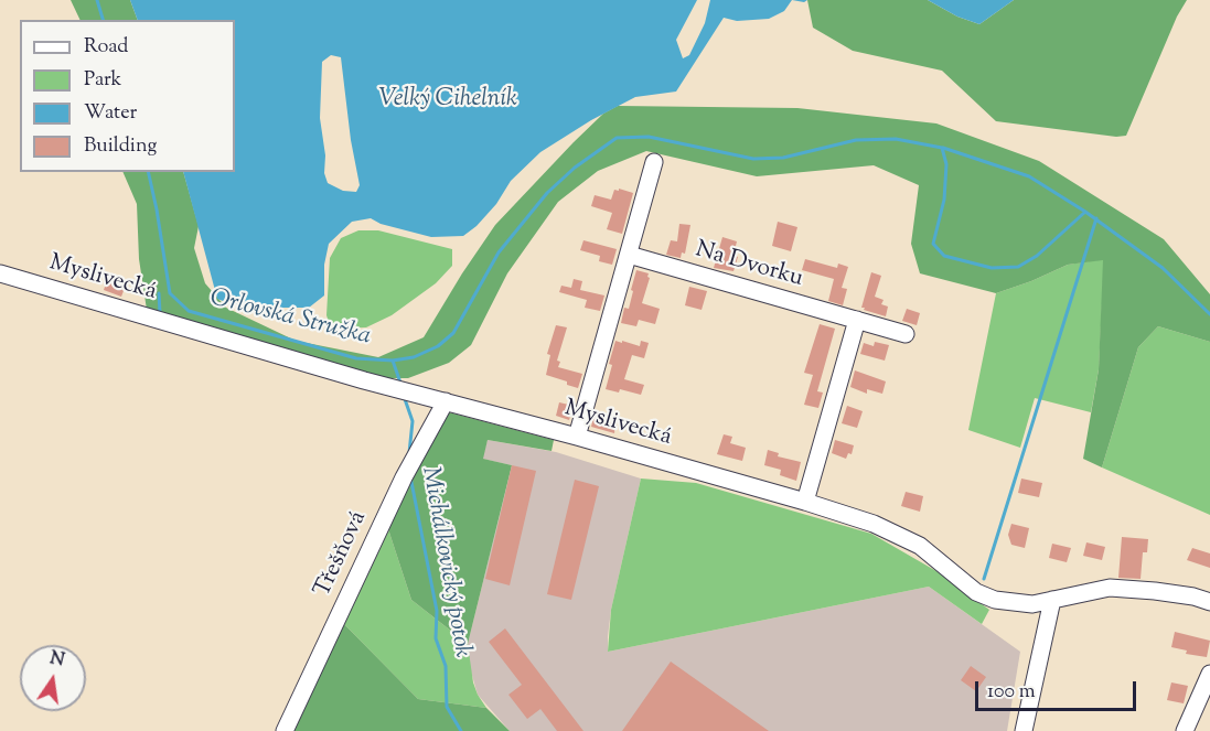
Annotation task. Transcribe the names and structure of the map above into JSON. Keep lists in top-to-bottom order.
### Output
{
  "streets": {
    "street": ["Na Dvorku", "Myslivecká", "Třešňová"]
  },
  "crossings": [
    ["Myslivecká", "Třešňová"]
  ],
  "water": ["Velký Cihelník", "Orlovská Stružka", "Michálkovický potok"],
  "legend": [
    "Road",
    "Park",
    "Water",
    "Building"
  ],
  "scale_bar": "100 m",
  "north": "top"
}
